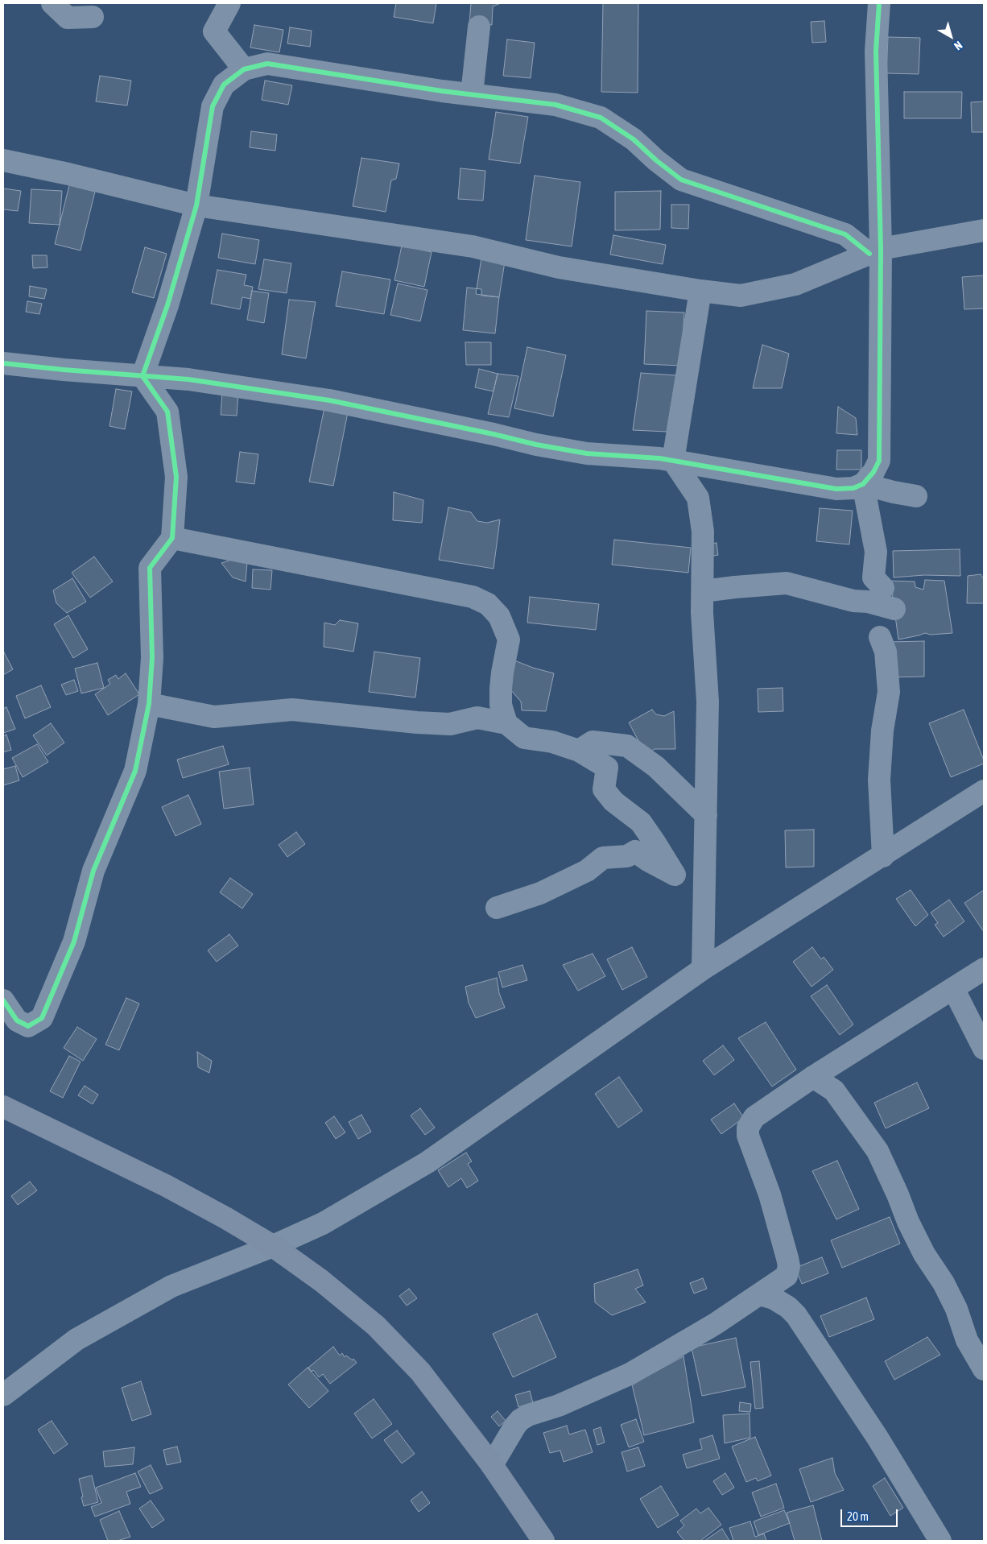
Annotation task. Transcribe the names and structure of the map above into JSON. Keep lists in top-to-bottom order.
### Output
{
  "scale_bar": "20 m",
  "north": "bottom right"
}
